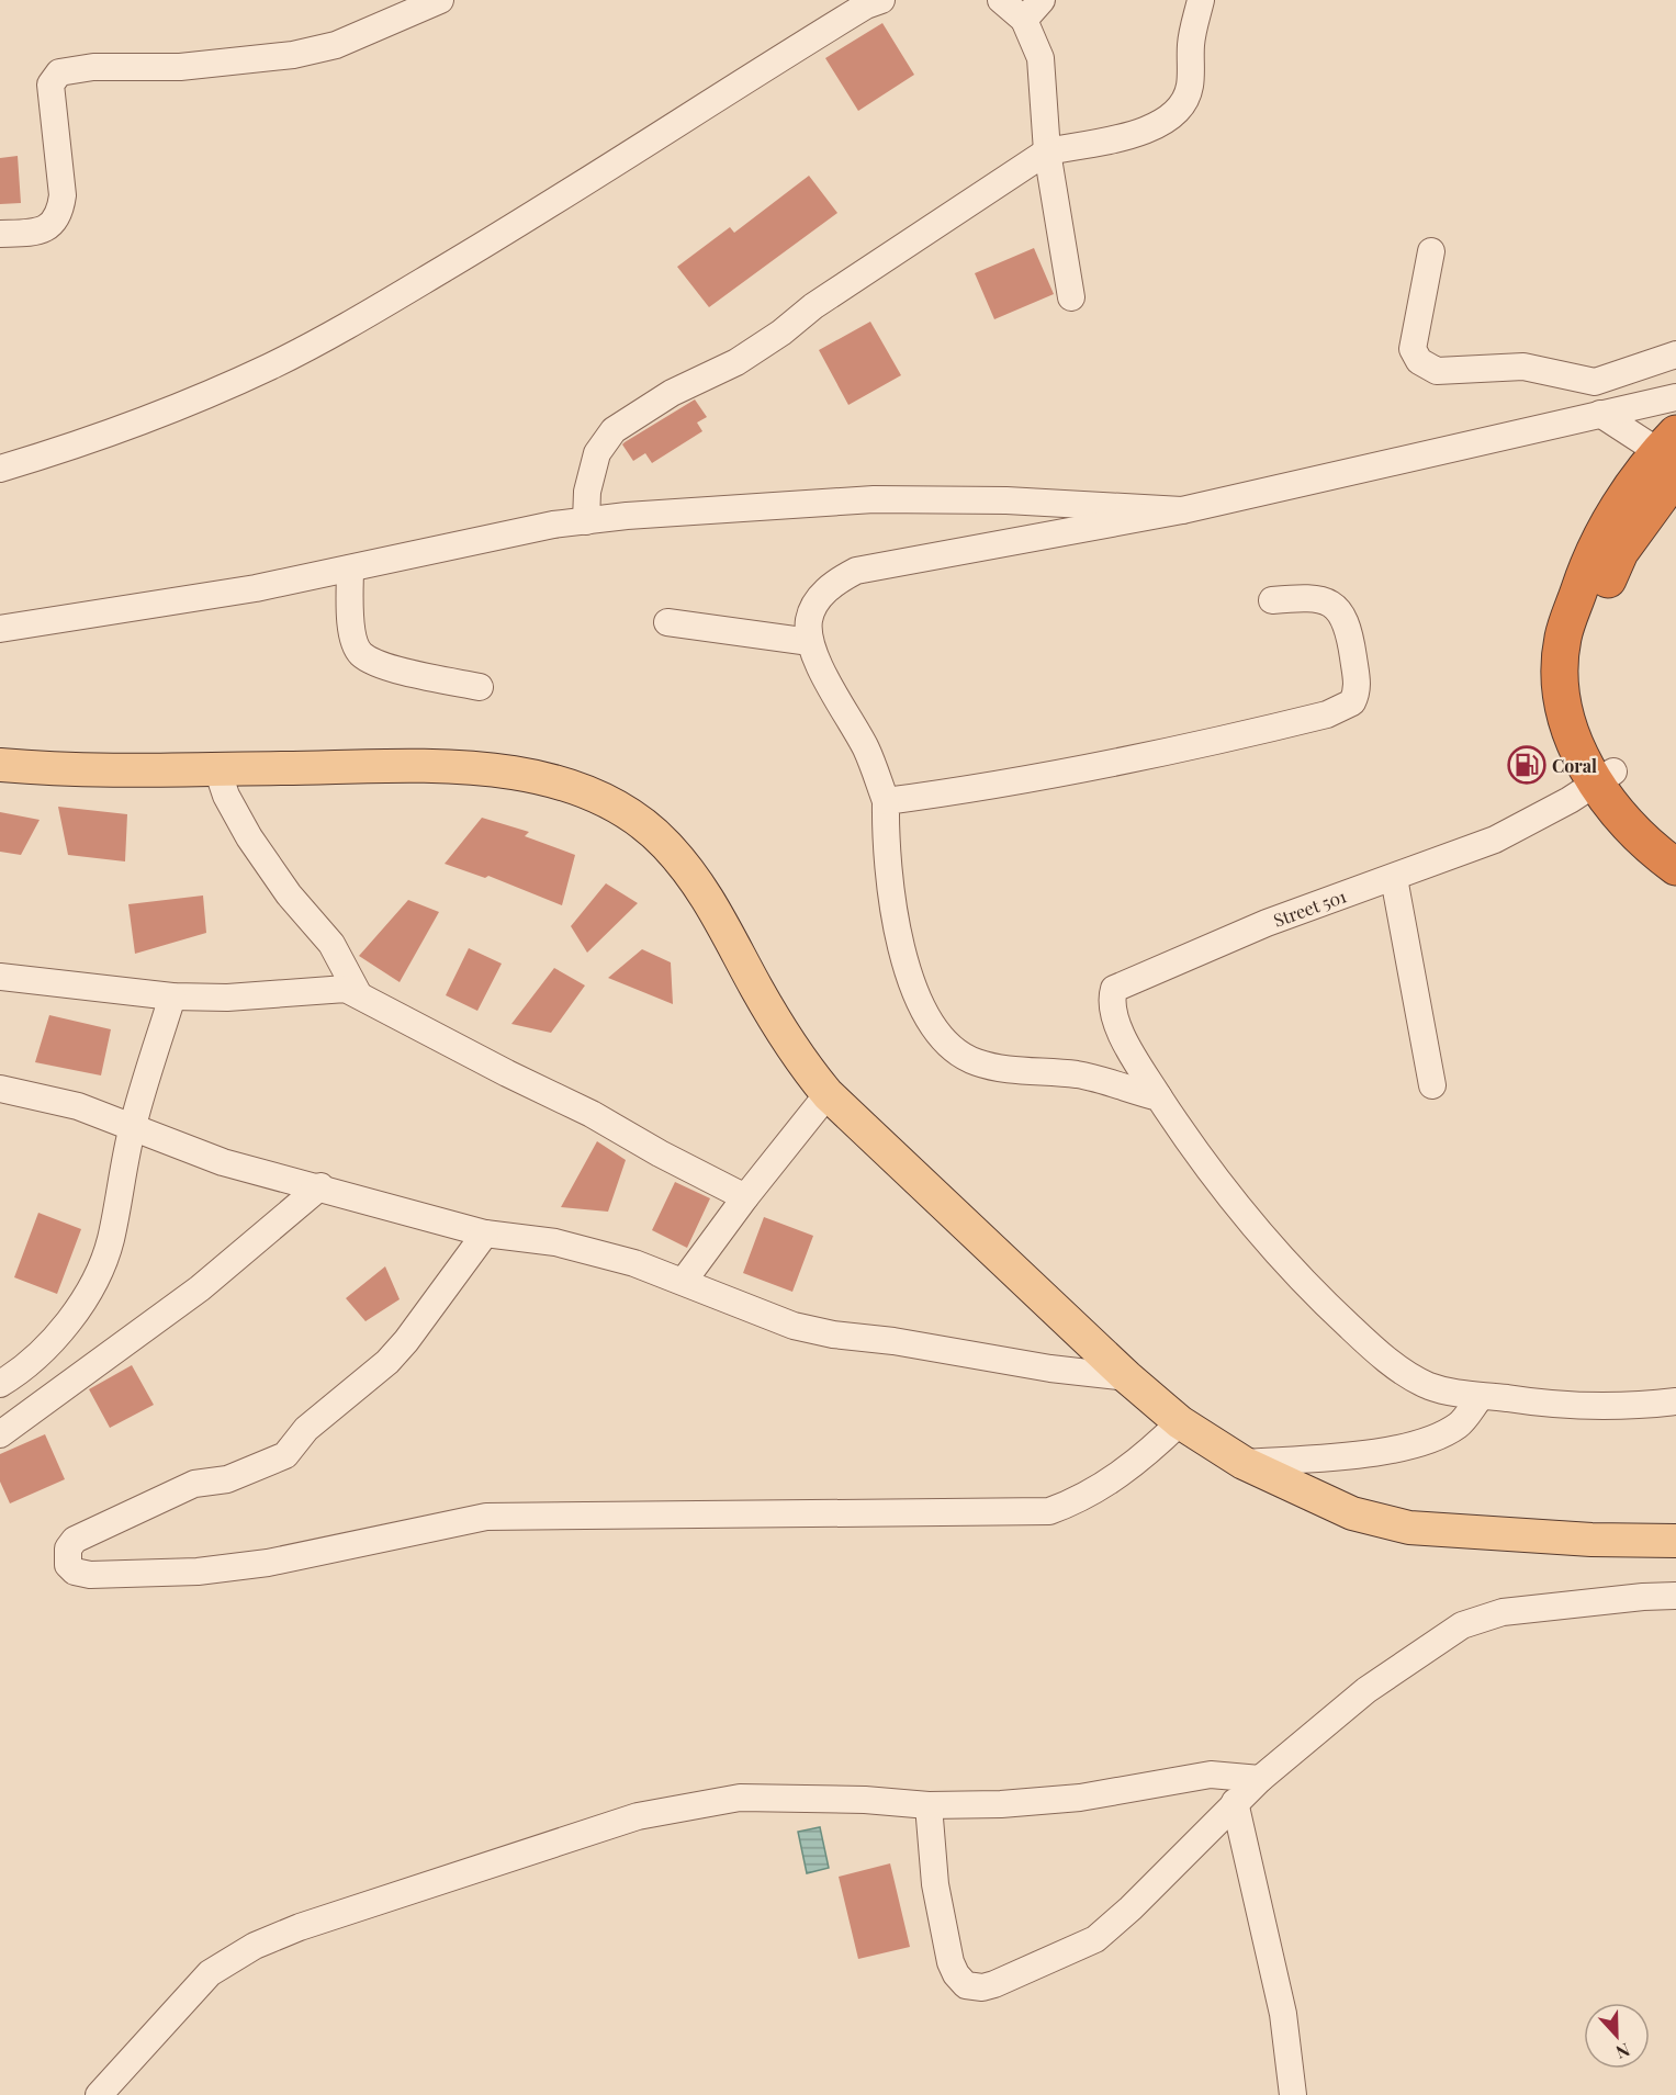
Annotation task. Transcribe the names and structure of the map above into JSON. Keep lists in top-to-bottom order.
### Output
{
  "streets": {
    "street": ["Street 501"]
  },
  "places": {
    "fuel station": ["Coral"]
  },
  "north": "bottom"
}
